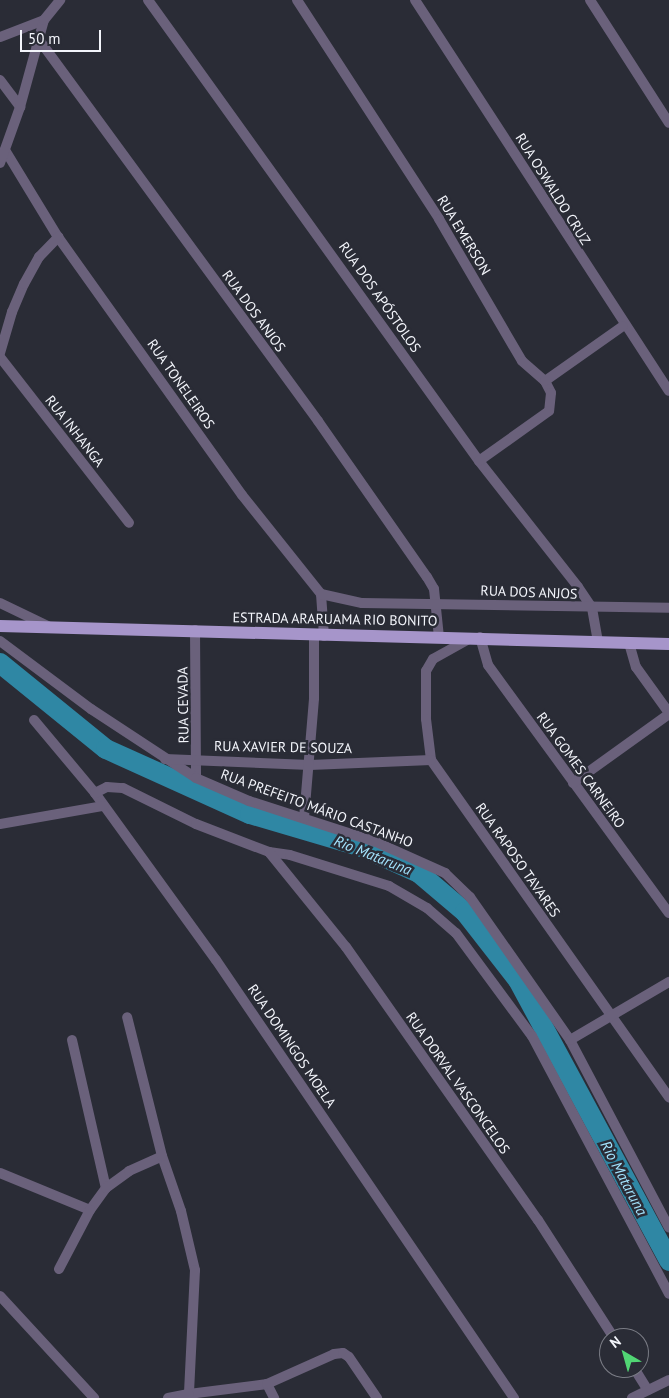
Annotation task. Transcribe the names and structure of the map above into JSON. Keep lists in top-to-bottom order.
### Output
{
  "streets": {
    "main road": ["ESTRADA ARARUAMA RIO BONITO"],
    "street": [
      "RUA OSWALDO CRUZ",
      "RUA EMERSON",
      "RUA DOS APÓSTOLOS",
      "RUA DOS ANJOS",
      "RUA TONELEIROS",
      "RUA INHANGA",
      "RUA CEVADA",
      "RUA XAVIER DE SOUZA",
      "RUA GOMES CARNEIRO",
      "RUA PREFEITO MÁRIO CASTANHO",
      "RUA RAPOSO TAVARES",
      "RUA DOMINGOS MOELA",
      "RUA DORVAL VASCONCELOS"
    ]
  },
  "crossings": [
    ["RUA DOS APÓSTOLOS", "RUA DOS ANJOS"],
    ["RUA DOS APÓSTOLOS", "ESTRADA ARARUAMA RIO BONITO"],
    ["RUA DOS ANJOS", "ESTRADA ARARUAMA RIO BONITO"],
    ["ESTRADA ARARUAMA RIO BONITO", "RUA CEVADA"],
    ["ESTRADA ARARUAMA RIO BONITO", "RUA GOMES CARNEIRO"],
    ["ESTRADA ARARUAMA RIO BONITO", "RUA RAPOSO TAVARES"],
    ["RUA CEVADA", "RUA XAVIER DE SOUZA"],
    ["RUA CEVADA", "RUA PREFEITO MÁRIO CASTANHO"],
    ["RUA XAVIER DE SOUZA", "RUA PREFEITO MÁRIO CASTANHO"],
    ["RUA XAVIER DE SOUZA", "RUA RAPOSO TAVARES"],
    ["RUA GOMES CARNEIRO", "RUA RAPOSO TAVARES"]
  ],
  "water": ["Rio Mataruna"],
  "scale_bar": "50 m",
  "north": "top left"
}
